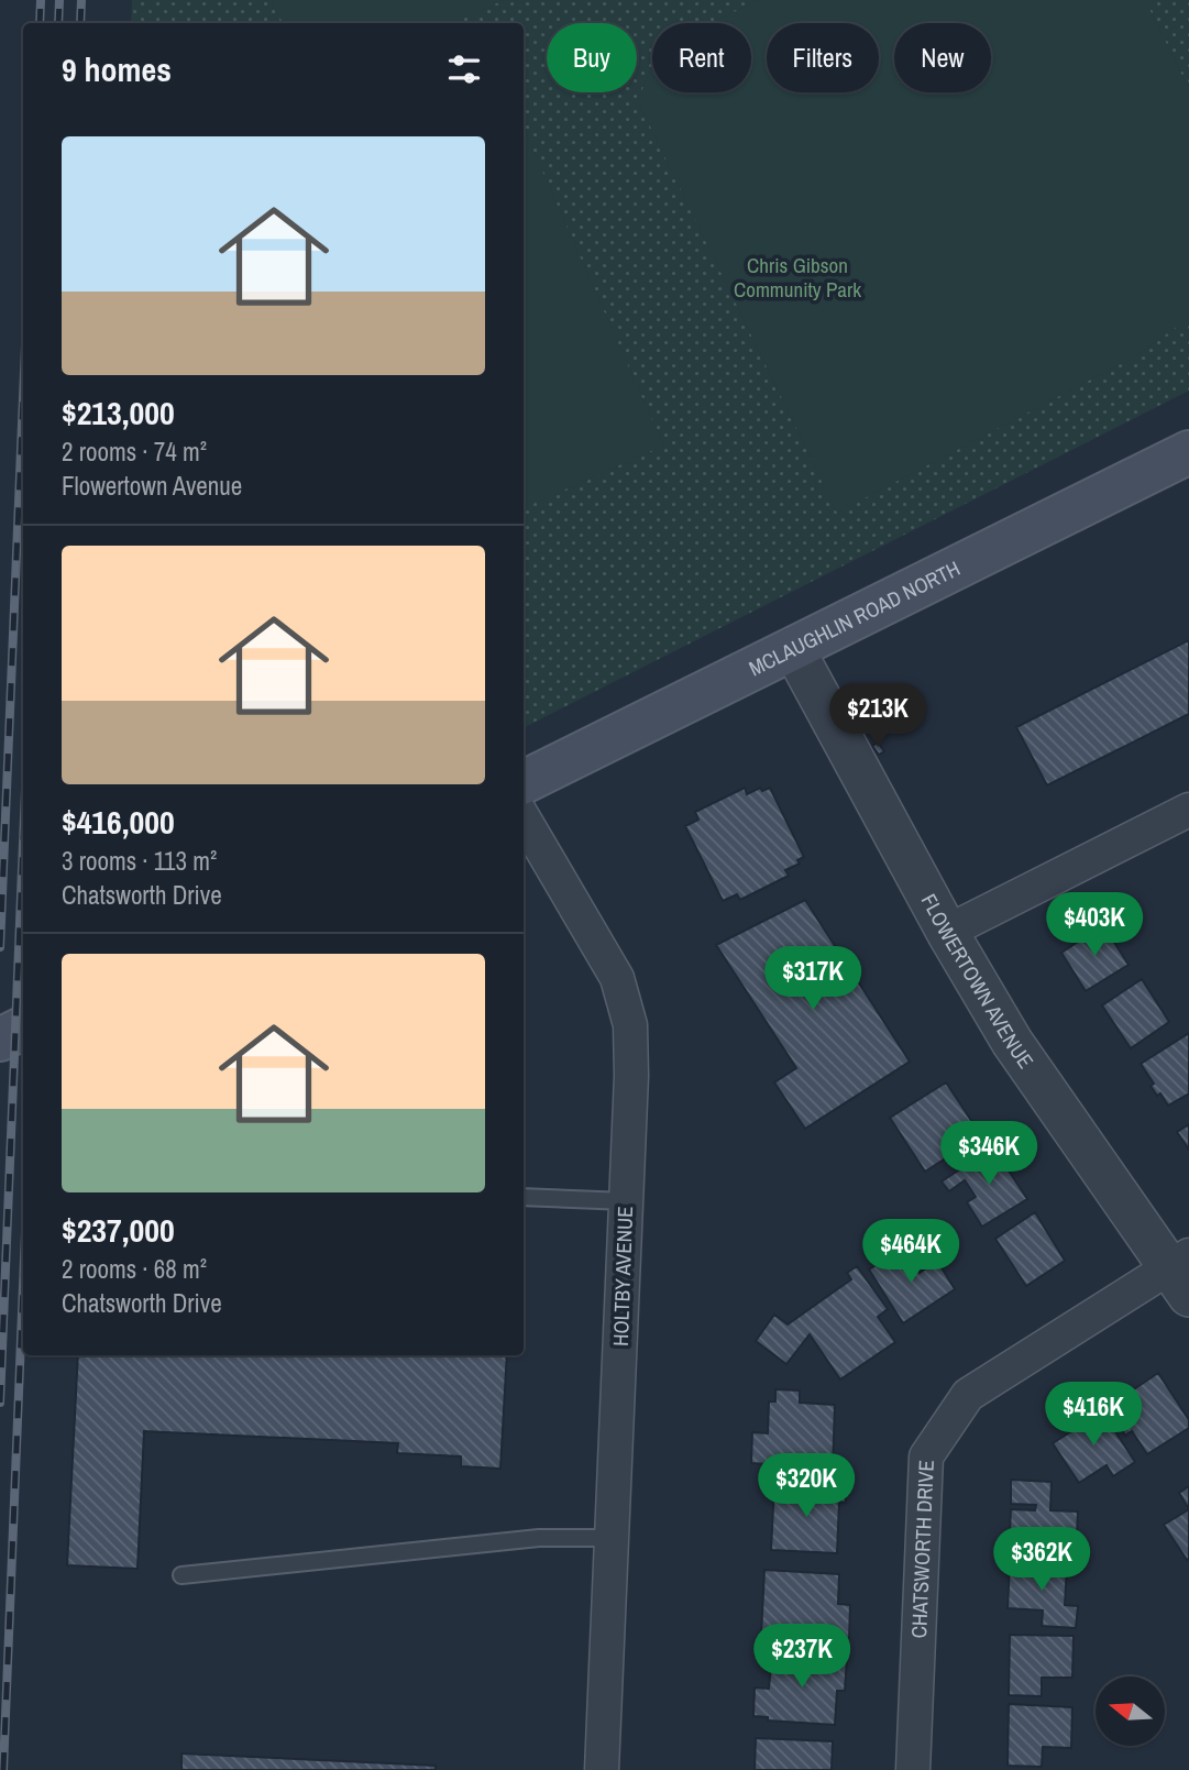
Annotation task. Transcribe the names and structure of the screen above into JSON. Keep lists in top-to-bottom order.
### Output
{
  "streets": {
    "main road": ["MCLAUGHLIN ROAD NORTH"],
    "street": ["FLOWERTOWN AVENUE", "HOLTBY AVENUE", "CHATSWORTH DRIVE"]
  },
  "crossings": [
    ["MCLAUGHLIN ROAD NORTH", "FLOWERTOWN AVENUE"],
    ["FLOWERTOWN AVENUE", "CHATSWORTH DRIVE"]
  ],
  "parks": ["Chris Gibson Community Park"],
  "north": "left",
  "page": {
    "chip": [
      "Buy",
      "Rent",
      "Filters",
      "New"
    ],
    "heading": "9 homes",
    "list": [
      {
        "name": "$213,000",
        "note": "2 rooms · 74 m² · Flowertown Avenue"
      },
      {
        "name": "$416,000",
        "note": "3 rooms · 113 m² · Chatsworth Drive"
      },
      {
        "name": "$237,000",
        "note": "2 rooms · 68 m² · Chatsworth Drive"
      }
    ],
    "price": [
      "$213K",
      "$403K",
      "$317K",
      "$346K",
      "$464K",
      "$416K",
      "$320K",
      "$362K",
      "$237K"
    ]
  }
}
